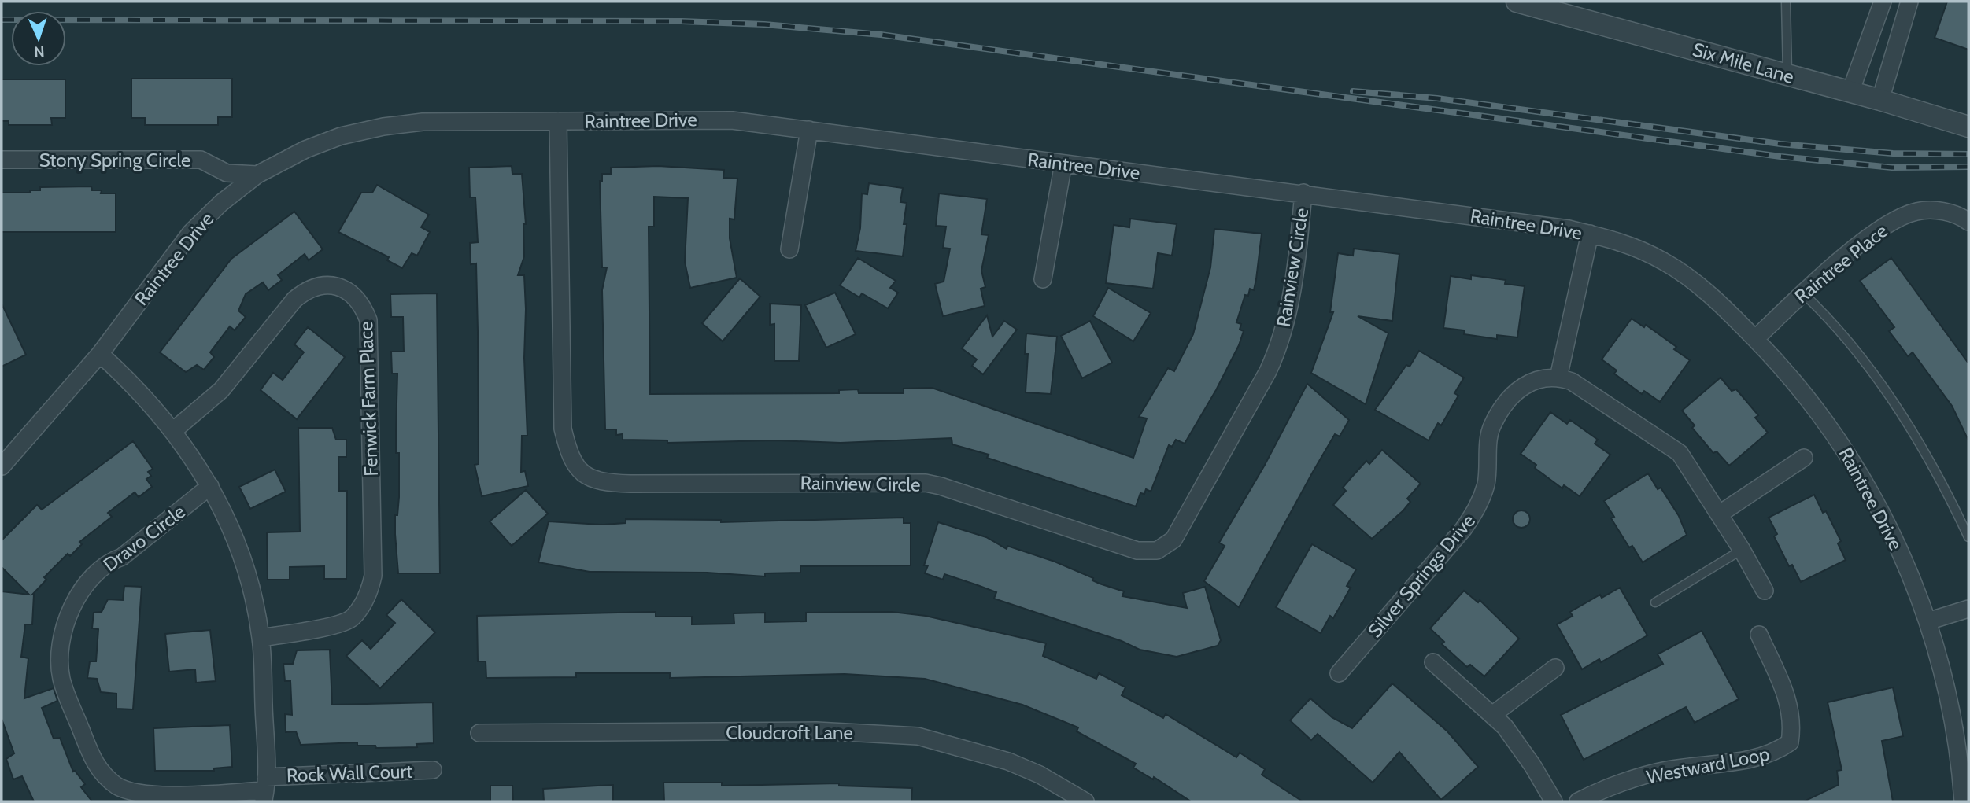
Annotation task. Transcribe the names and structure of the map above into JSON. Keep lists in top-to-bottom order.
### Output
{
  "streets": {
    "street": [
      "Six Mile Lane",
      "Raintree Drive",
      "Stony Spring Circle",
      "Raintree Place",
      "Rainview Circle",
      "Fenwick Farm Place",
      "Dravo Circle",
      "Silver Springs Drive",
      "Cloudcroft Lane",
      "Westward Loop",
      "Rock Wall Court"
    ]
  },
  "crossings": [
    ["Raintree Drive", "Stony Spring Circle"],
    ["Raintree Drive", "Raintree Place"],
    ["Raintree Drive", "Rainview Circle"],
    ["Dravo Circle", "Rock Wall Court"]
  ],
  "north": "bottom"
}
